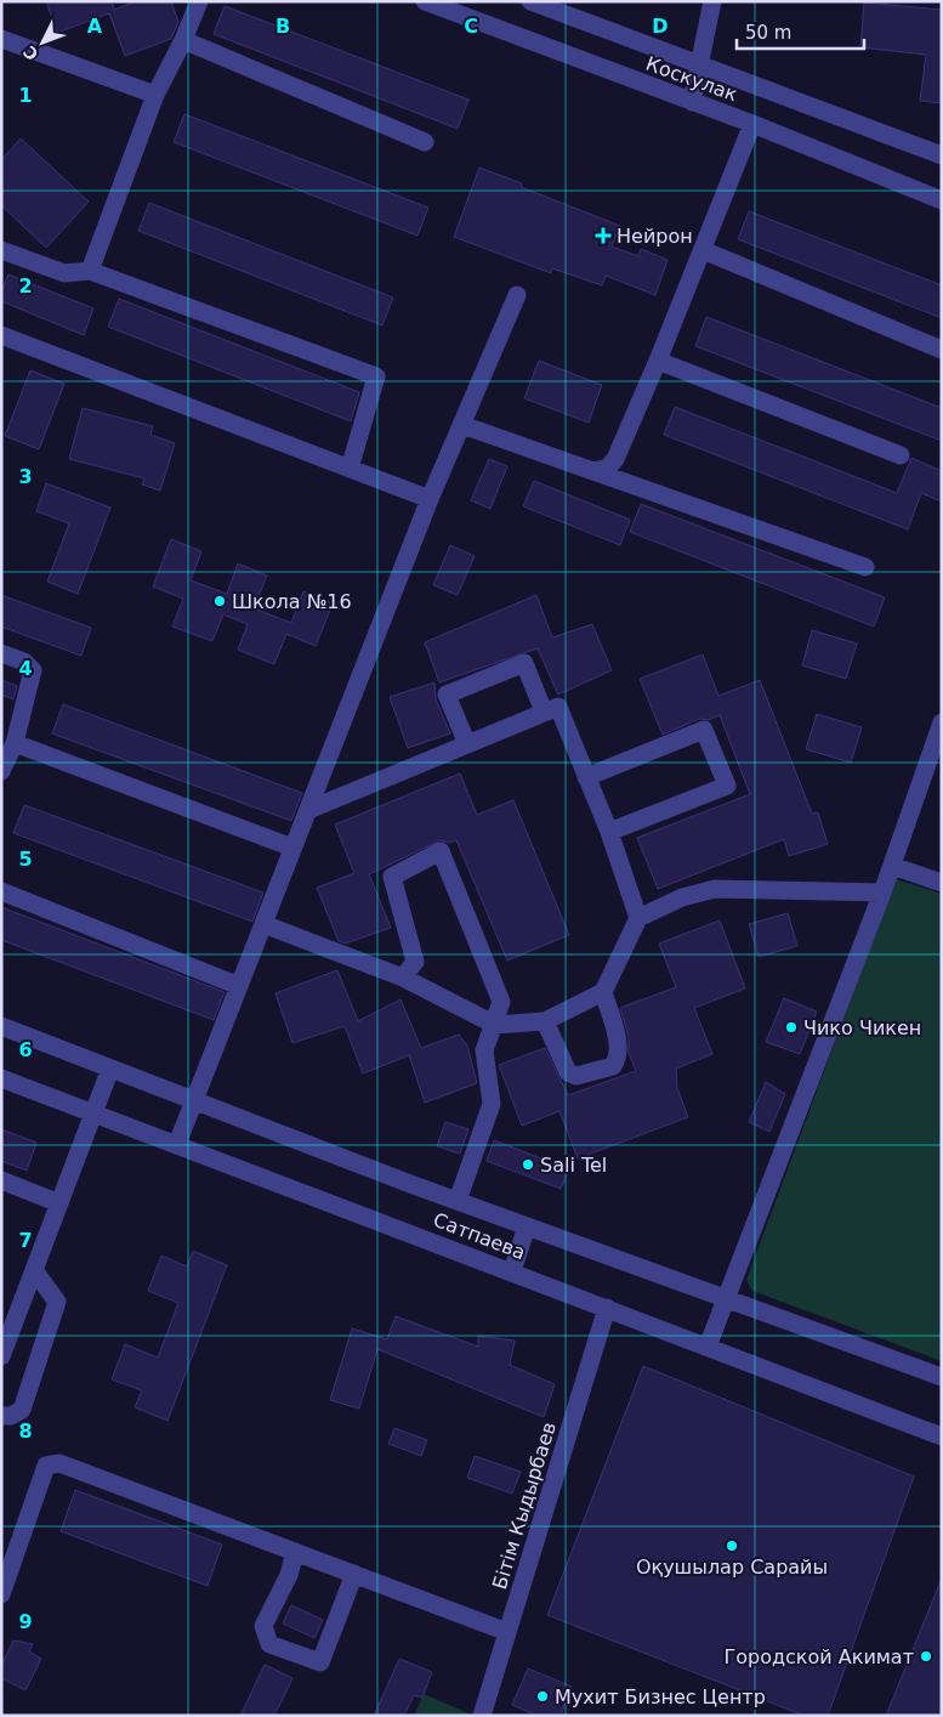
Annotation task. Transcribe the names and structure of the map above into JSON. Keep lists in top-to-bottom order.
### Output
{
  "streets": {
    "street": ["Коскулак", "Сатпаева", "Бiтiм Кыдырбаев"]
  },
  "crossings": [
    ["Сатпаева", "Бiтiм Кыдырбаев"]
  ],
  "places": {
    "health": ["Нейрон"],
    "other": [
      "Школа №16",
      "Чико Чикен",
      "Sali Tel",
      "Оқушылар Сарайы",
      "Городской Акимат",
      "Мухит Бизнес Центр"
    ]
  },
  "scale_bar": "50 m",
  "north": "bottom left",
  "grid": {
    "columns": [
      "A",
      "B",
      "C",
      "D"
    ],
    "rows": [
      "1",
      "2",
      "3",
      "4",
      "5",
      "6",
      "7",
      "8",
      "9"
    ]
  }
}
